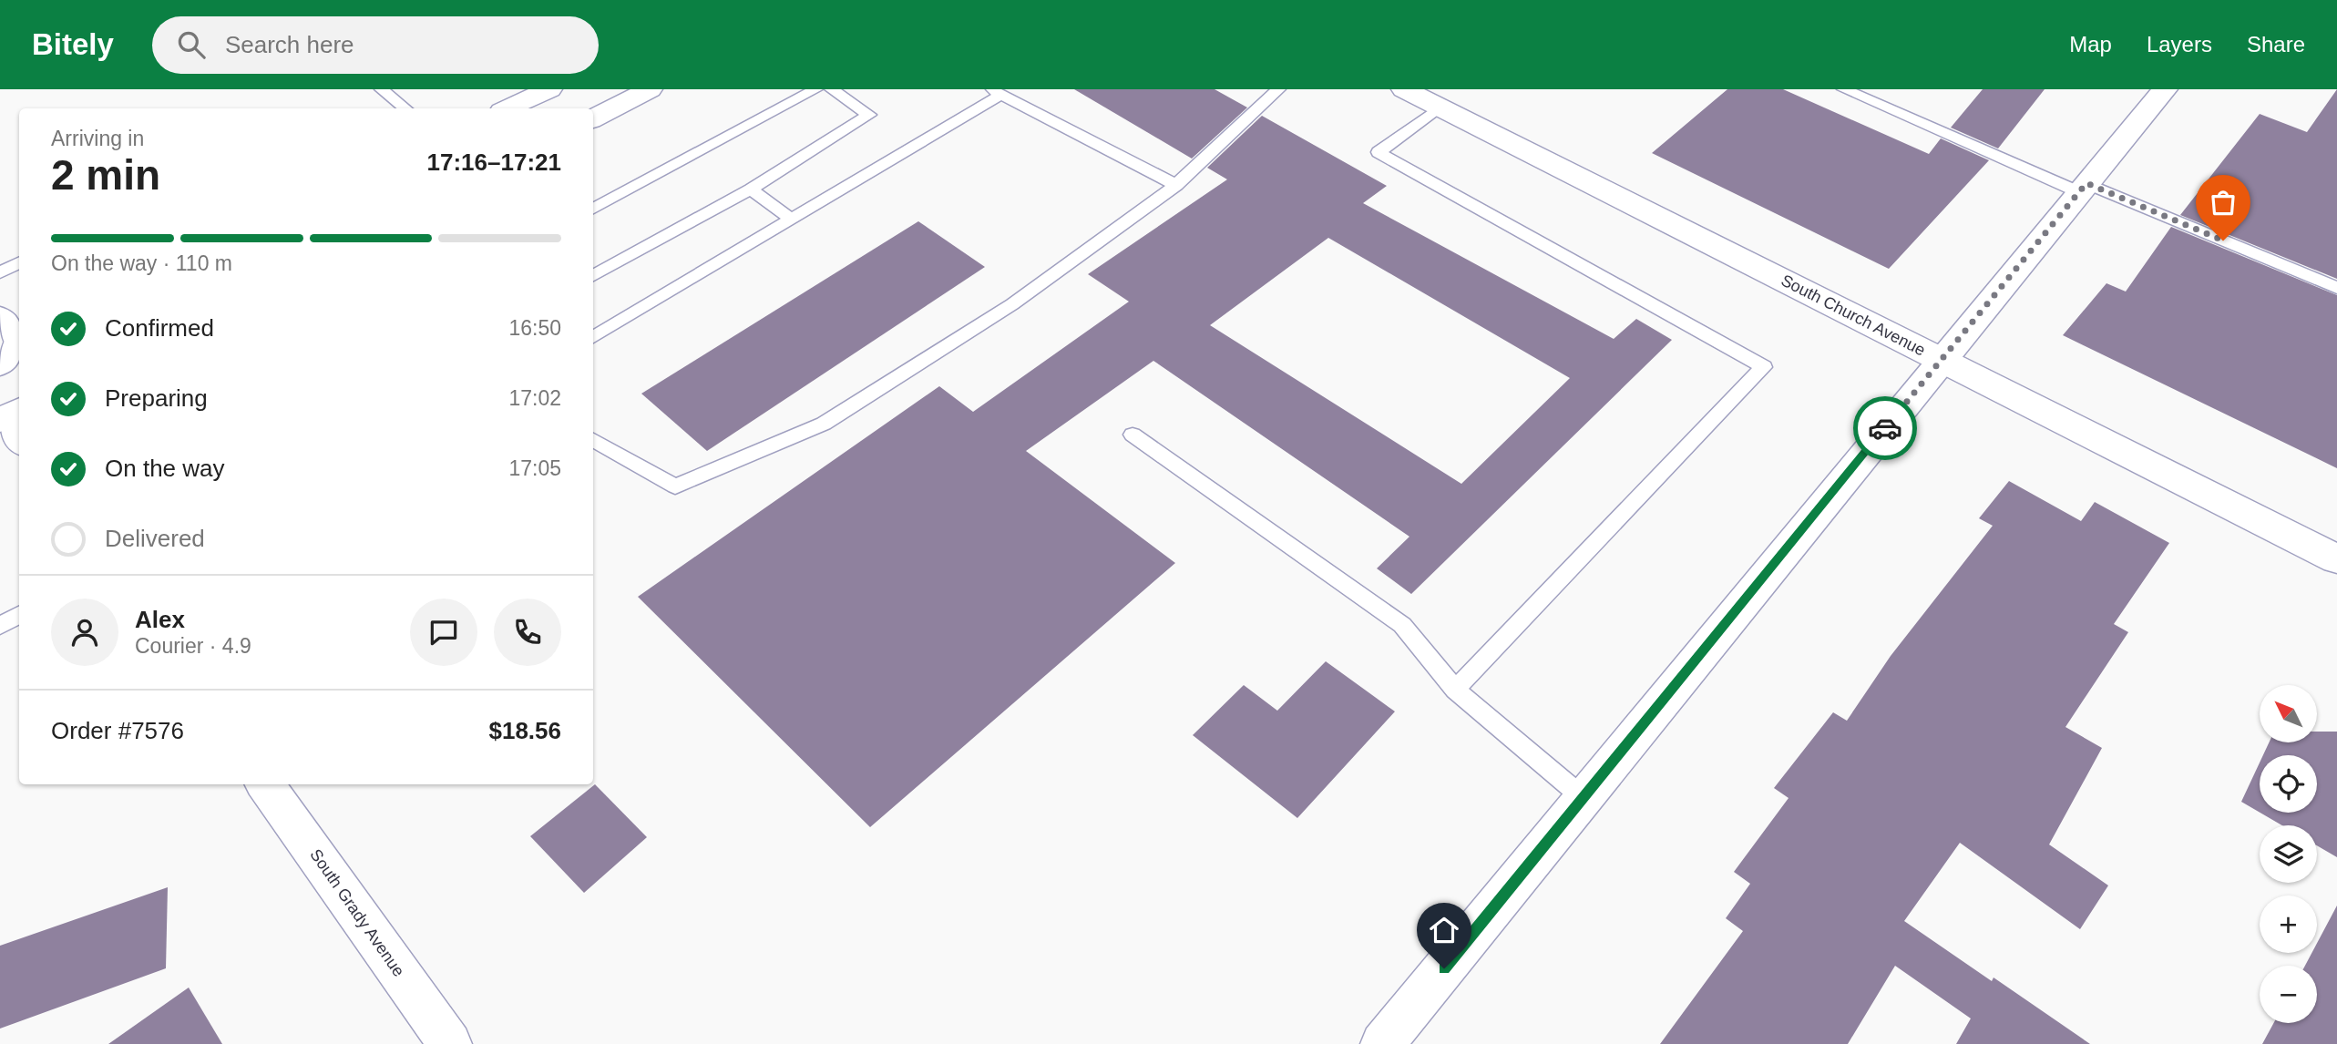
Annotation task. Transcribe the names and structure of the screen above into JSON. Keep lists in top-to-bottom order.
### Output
{
  "streets": {
    "street": ["South Church Avenue", "South Grady Avenue"]
  },
  "north": "top left",
  "page": {
    "header": "Bitely",
    "search": "Search here",
    "nav": ["Map", "Layers", "Share"],
    "heading": ["2 min", "Arriving in", "17:16–17:21"],
    "panel": [
      "Alex",
      "Courier · 4.9",
      "Order #7576",
      "$18.56"
    ],
    "bar": "On the way · 110 m",
    "list": [
      ["Confirmed", "16:50"],
      ["Preparing", "17:02"],
      ["On the way", "17:05"],
      "Delivered"
    ],
    "map_buttons": ["+", "−"]
  }
}
